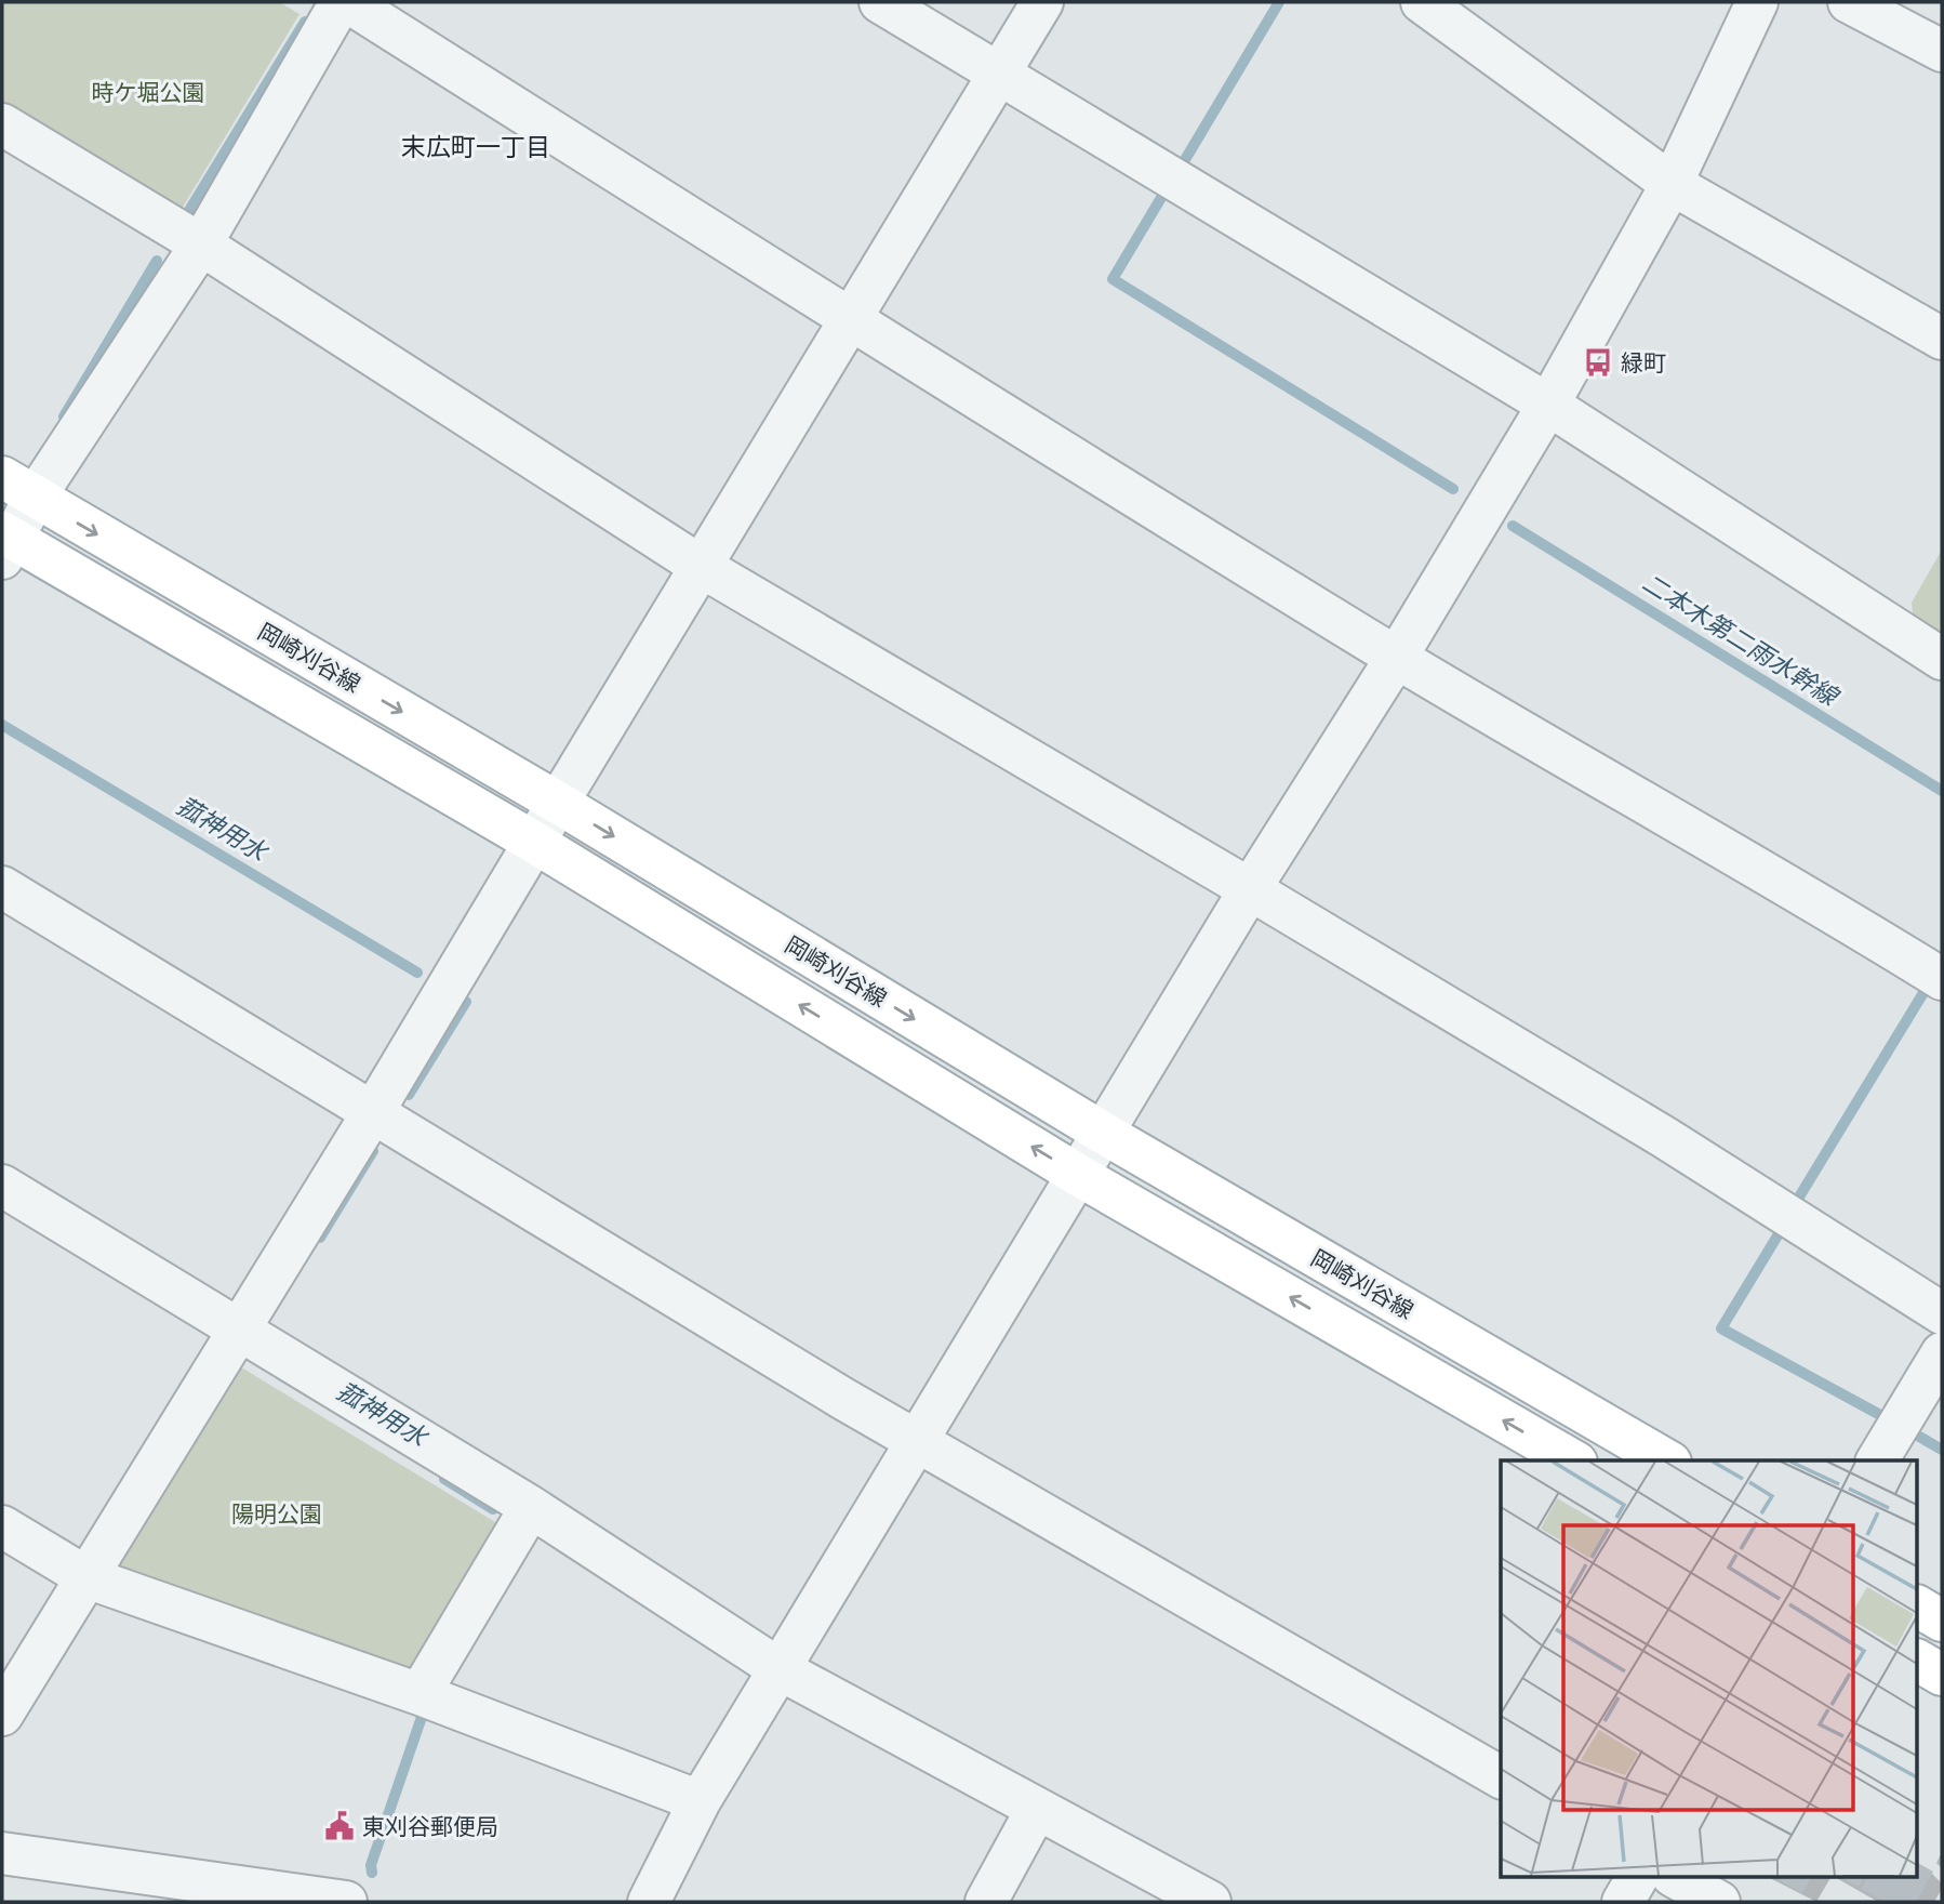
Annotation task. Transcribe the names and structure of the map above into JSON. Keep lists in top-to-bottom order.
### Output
{
  "streets": {
    "main road": ["岡崎刈谷線"]
  },
  "districts": ["末広町一丁目"],
  "water": ["二本木第二雨水幹線", "菰神用水"],
  "parks": ["時ケ堀公園", "陽明公園"],
  "places": {
    "bus stop": ["緑町"],
    "public building": ["東刈谷郵便局"]
  }
}
